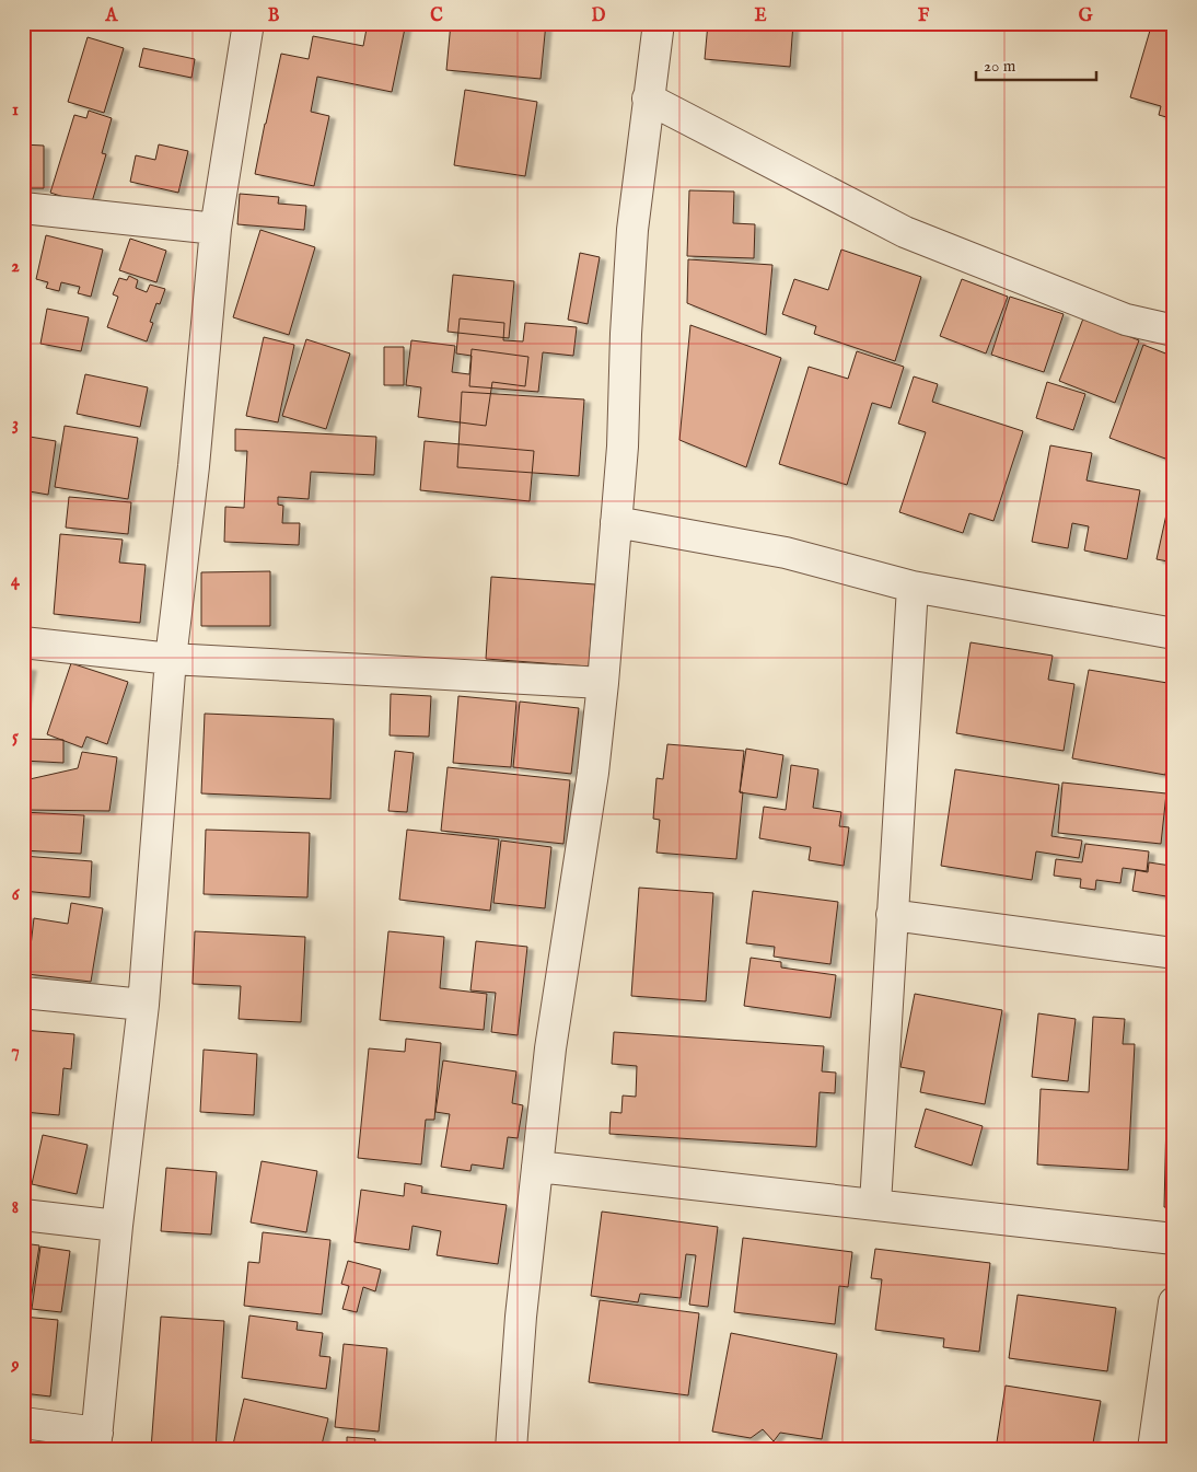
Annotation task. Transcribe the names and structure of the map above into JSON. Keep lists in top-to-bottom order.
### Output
{
  "scale_bar": "20 m",
  "grid": {
    "columns": [
      "A",
      "B",
      "C",
      "D",
      "E",
      "F",
      "G"
    ],
    "rows": [
      "1",
      "2",
      "3",
      "4",
      "5",
      "6",
      "7",
      "8",
      "9"
    ]
  }
}
